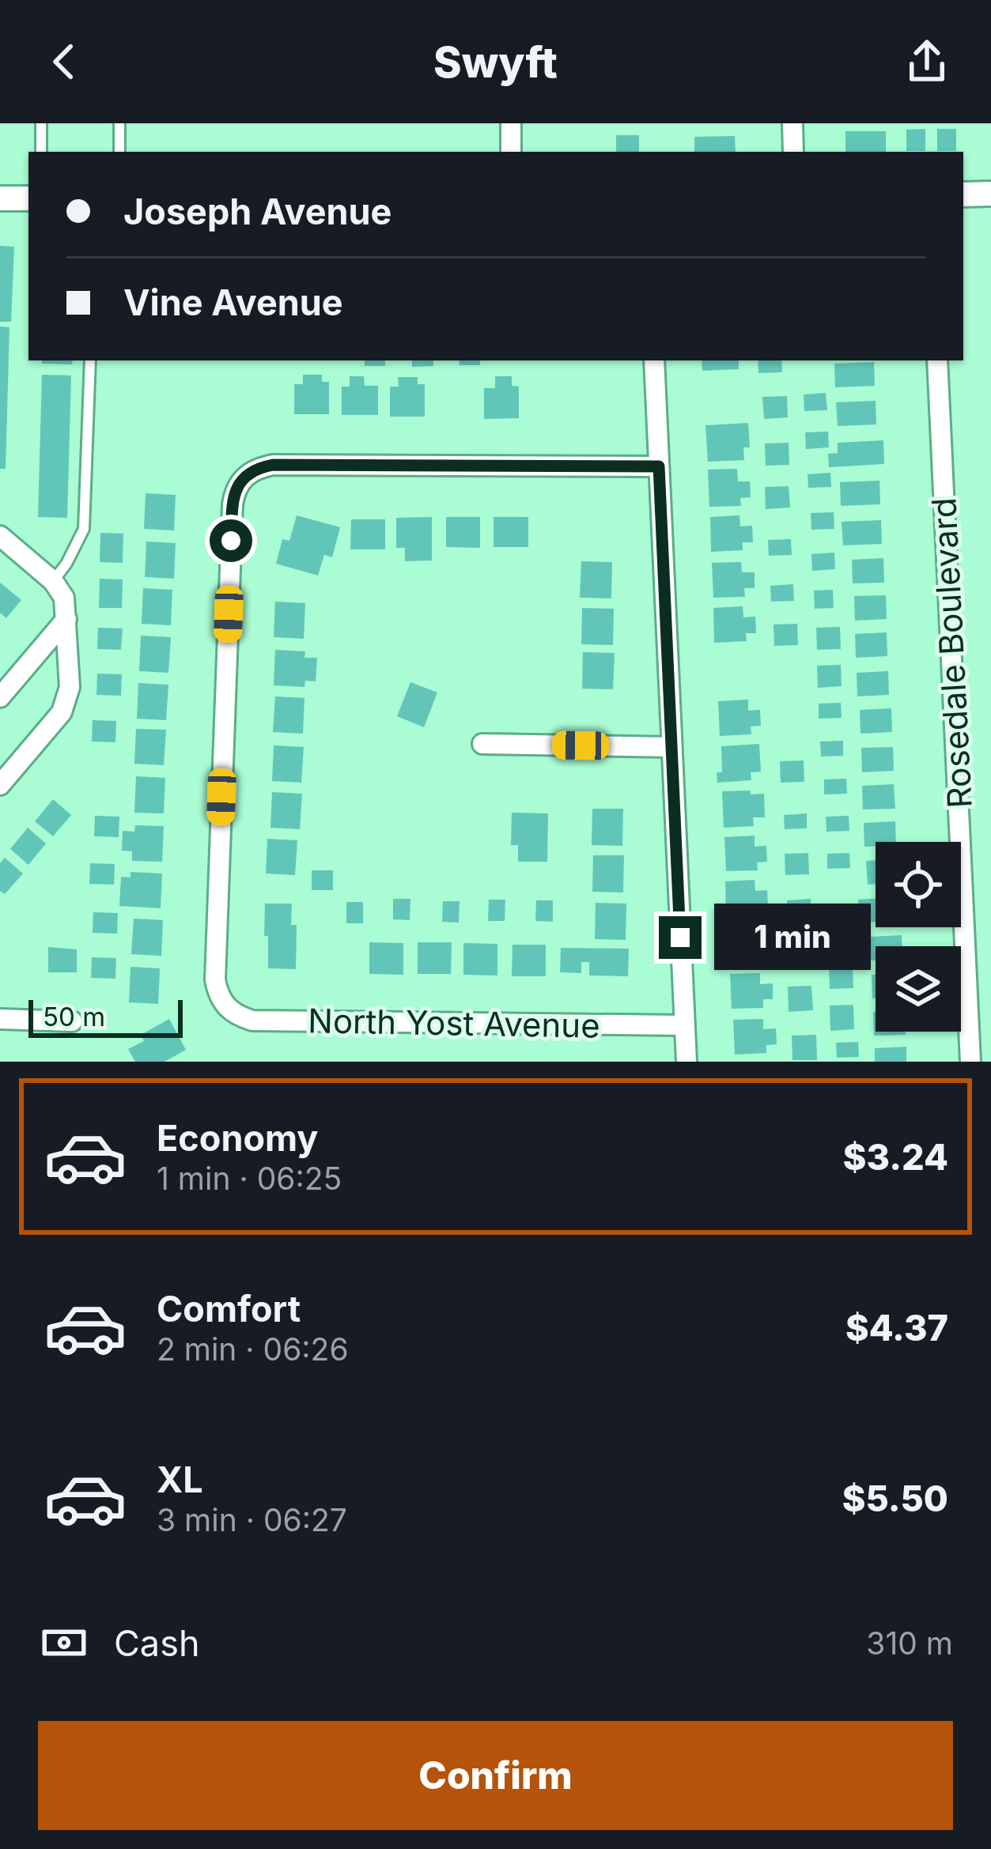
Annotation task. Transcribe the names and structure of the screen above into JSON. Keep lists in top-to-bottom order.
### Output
{
  "streets": {
    "street": ["Rosedale Boulevard", "North Yost Avenue"]
  },
  "scale_bar": "50 m",
  "page": {
    "header": "Swyft",
    "banner": ["Joseph Avenue", "Vine Avenue"],
    "bubble": "1 min",
    "scale": "50 m",
    "list": [
      {
        "name": "Economy",
        "note": "1 min · 06:25",
        "value": "$3.24"
      },
      {
        "name": "Comfort",
        "note": "2 min · 06:26",
        "value": "$4.37"
      },
      {
        "name": "XL",
        "note": "3 min · 06:27",
        "value": "$5.50"
      }
    ],
    "pay": ["Cash", "310 m"],
    "buttons": "Confirm"
  }
}
